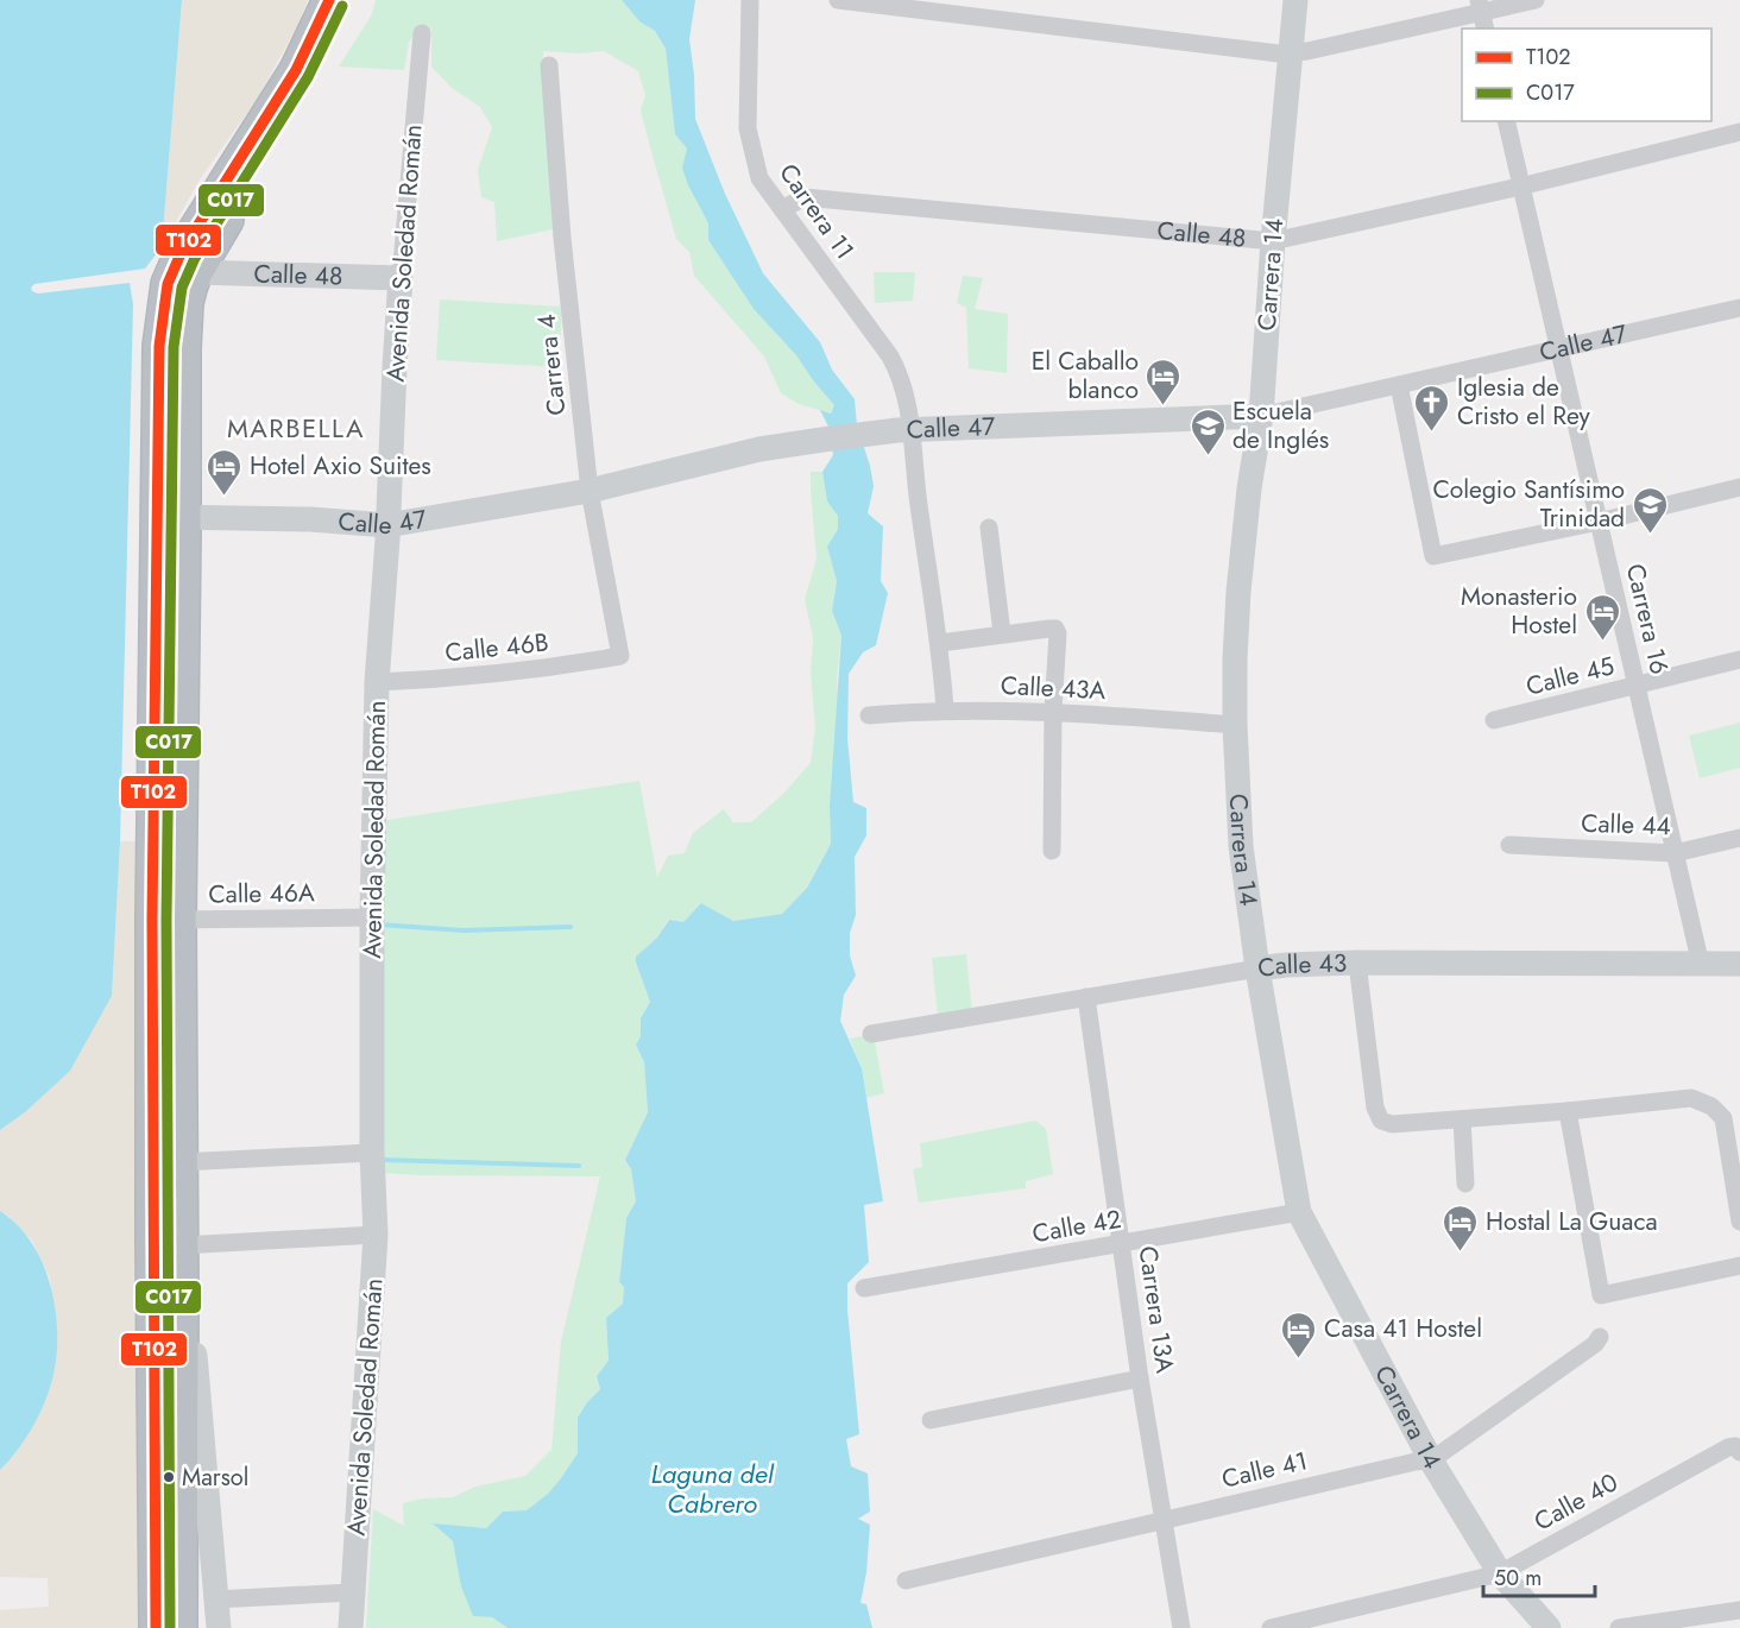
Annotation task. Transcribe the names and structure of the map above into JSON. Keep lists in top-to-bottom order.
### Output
{
  "streets": {
    "street": [
      "Carrera 11",
      "Calle 48",
      "Avenida Soledad Román",
      "Carrera 14",
      "Calle 47",
      "Carrera 4",
      "Carrera 16",
      "Calle 46B",
      "Calle 45",
      "Calle 43A",
      "Calle 44",
      "Calle 46A",
      "Calle 43",
      "Calle 42",
      "Carrera 13A",
      "Calle 41",
      "Calle 40"
    ]
  },
  "crossings": [
    ["Carrera 11", "Calle 48"],
    ["Carrera 11", "Calle 47"],
    ["Carrera 11", "Calle 43A"],
    ["Calle 48", "Avenida Soledad Román"],
    ["Calle 48", "Carrera 14"],
    ["Calle 48", "Carrera 16"],
    ["Avenida Soledad Román", "Calle 47"],
    ["Avenida Soledad Román", "Calle 46B"],
    ["Avenida Soledad Román", "Calle 46A"],
    ["Carrera 14", "Calle 47"],
    ["Carrera 14", "Calle 43A"],
    ["Carrera 14", "Calle 43"],
    ["Carrera 14", "Calle 42"],
    ["Carrera 14", "Calle 41"],
    ["Carrera 14", "Calle 40"],
    ["Calle 47", "Carrera 4"],
    ["Calle 47", "Carrera 16"],
    ["Carrera 4", "Calle 46B"],
    ["Carrera 16", "Calle 45"],
    ["Carrera 16", "Calle 44"],
    ["Carrera 16", "Calle 43"],
    ["Calle 43", "Carrera 13A"],
    ["Calle 42", "Carrera 13A"],
    ["Carrera 13A", "Calle 41"]
  ],
  "districts": ["MARBELLA"],
  "water": ["Laguna del Cabrero"],
  "places": {
    "hotel": [
      "El Caballo blanco",
      "Hotel Axio Suites",
      "Monasterio Hostel",
      "Hostal La Guaca",
      "Casa 41 Hostel"
    ],
    "church": ["Iglesia de Cristo el Rey"],
    "school or university": ["Escuela de Inglés", "Colegio Santísimo Trinidad"],
    "other": ["Marsol"]
  },
  "lines": ["transit line T102", "transit line C017"],
  "legend": ["T102", "C017"],
  "scale_bar": "50 m"
}
